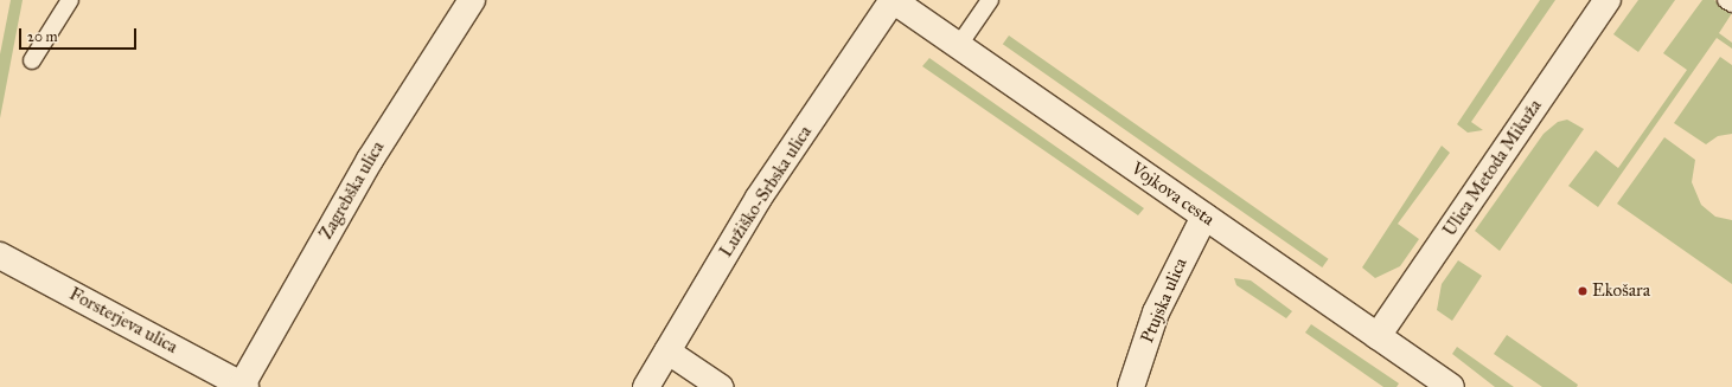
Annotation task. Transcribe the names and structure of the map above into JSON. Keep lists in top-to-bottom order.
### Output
{
  "streets": {
    "street": [
      "Ulica Metoda Mikuža",
      "Zagrebška ulica",
      "Lužiško-Srbska ulica",
      "Vojkova cesta",
      "Ptujska ulica",
      "Forsterjeva ulica"
    ]
  },
  "crossings": [
    ["Ulica Metoda Mikuža", "Vojkova cesta"],
    ["Zagrebška ulica", "Forsterjeva ulica"],
    ["Lužiško-Srbska ulica", "Vojkova cesta"],
    ["Vojkova cesta", "Ptujska ulica"]
  ],
  "places": ["Ekošara"],
  "scale_bar": "20 m"
}
